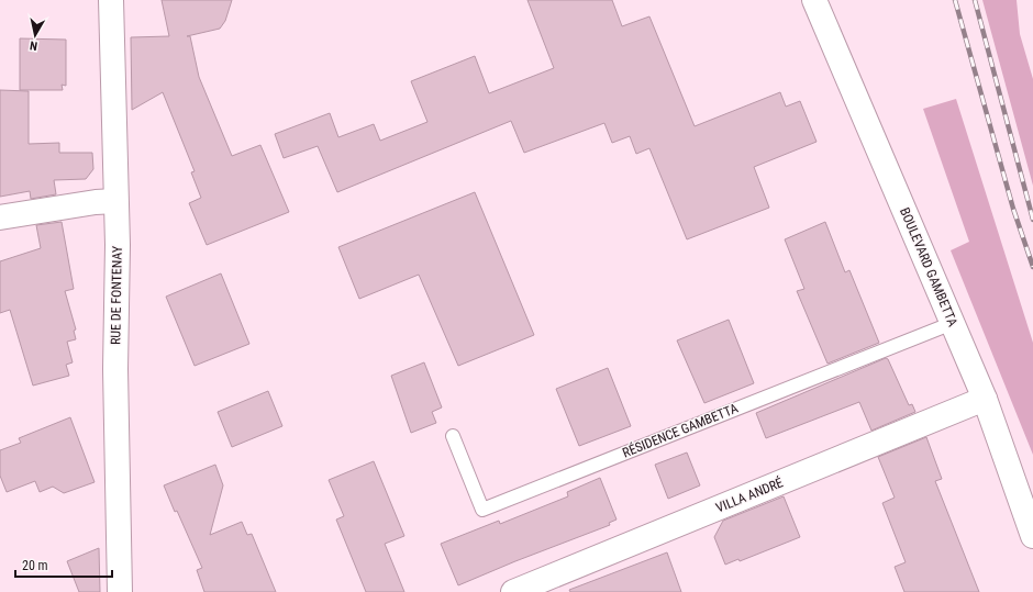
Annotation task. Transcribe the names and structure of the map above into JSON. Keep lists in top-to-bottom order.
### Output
{
  "streets": {
    "street": ["BOULEVARD GAMBETTA", "RUE DE FONTENAY", "VILLA ANDRÉ"],
    "lane": ["RÉSIDENCE GAMBETTA"]
  },
  "crossings": [
    ["BOULEVARD GAMBETTA", "RÉSIDENCE GAMBETTA"],
    ["BOULEVARD GAMBETTA", "VILLA ANDRÉ"]
  ],
  "scale_bar": "20 m",
  "north": "bottom"
}
